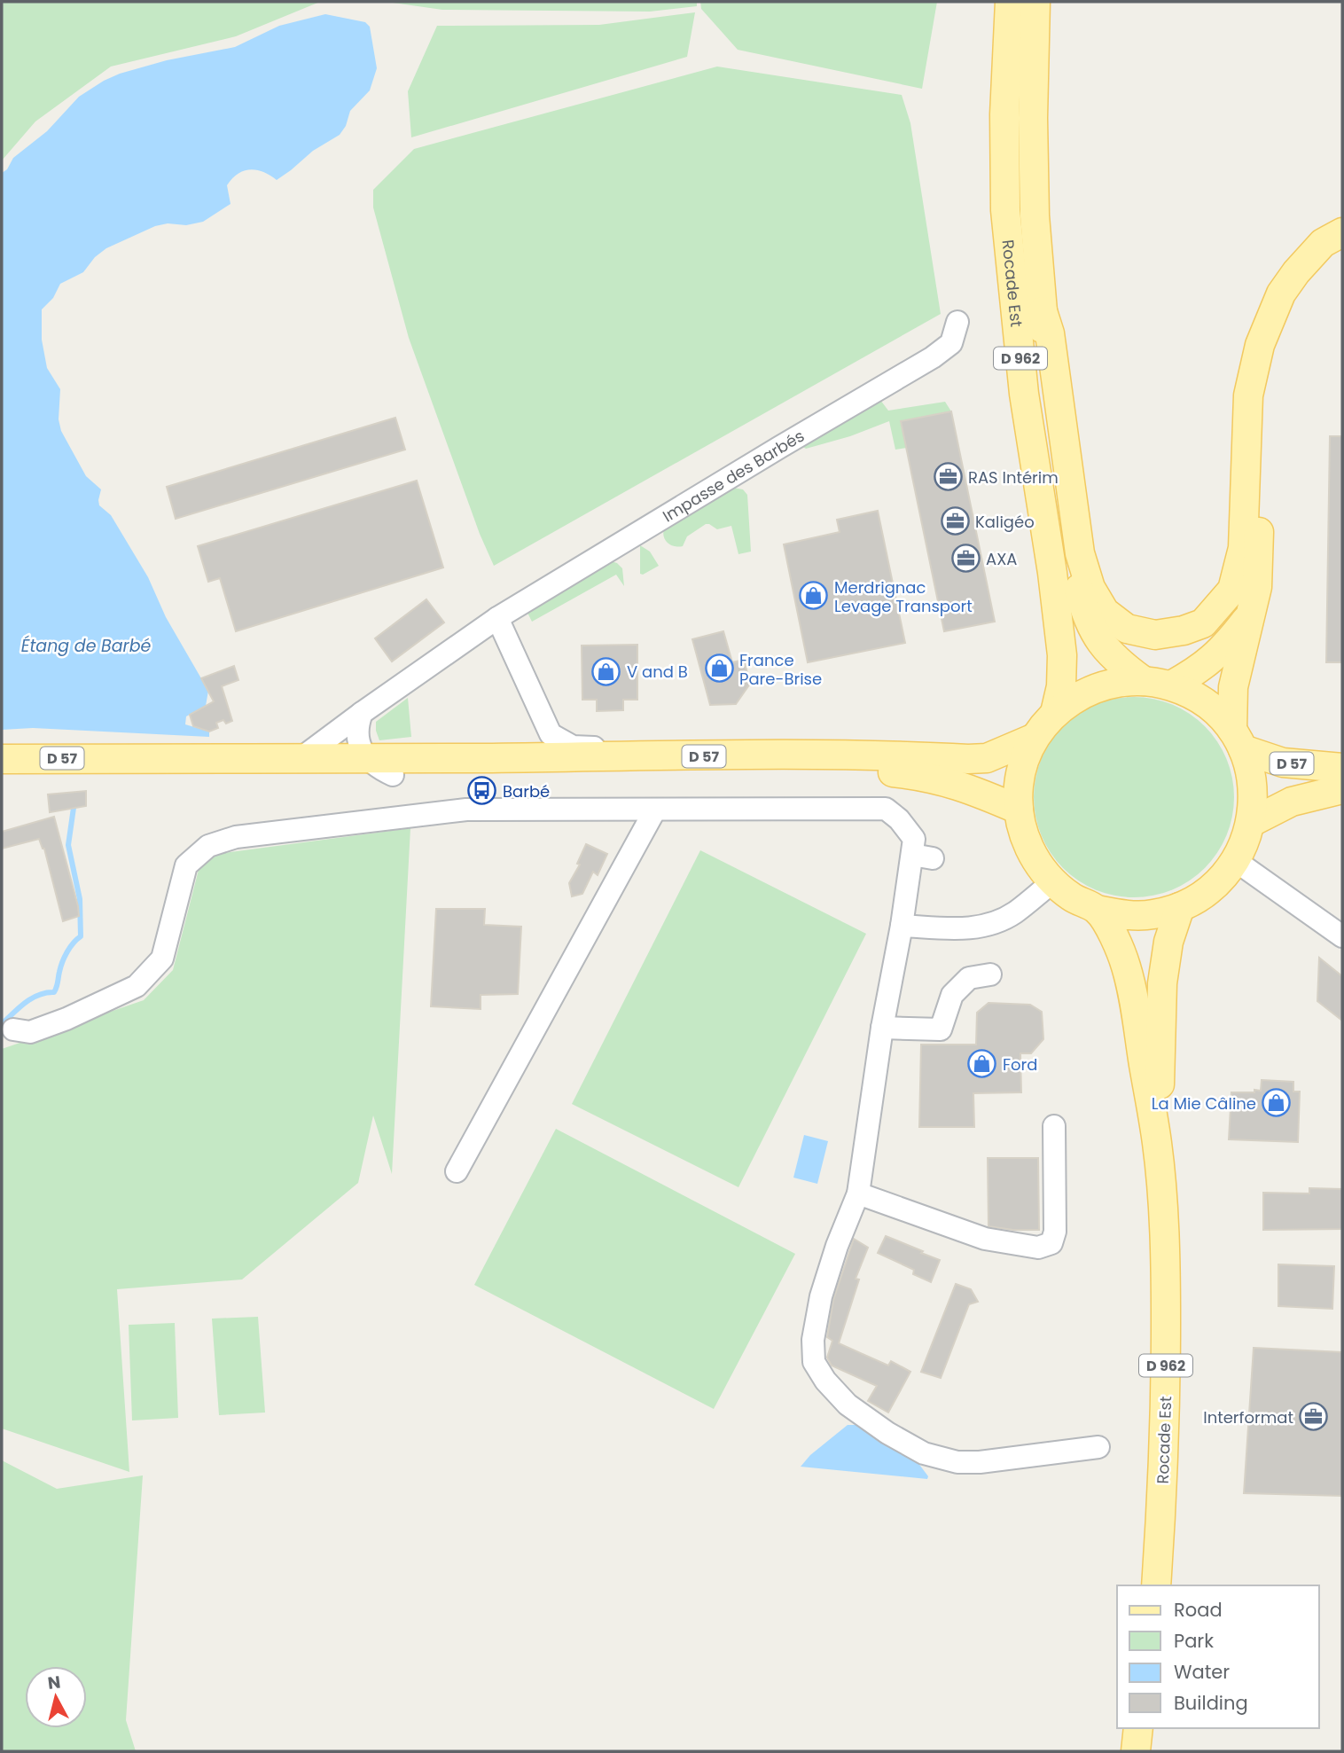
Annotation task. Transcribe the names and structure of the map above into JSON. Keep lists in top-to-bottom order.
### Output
{
  "streets": {
    "main road": ["Rocade Est", "D 962", "D 57"],
    "street": ["Impasse des Barbés"]
  },
  "crossings": [
    ["Rocade Est", "D 962"],
    ["Impasse des Barbés", "D 57"]
  ],
  "water": ["Étang de Barbé"],
  "places": {
    "office": [
      "RAS Intérim",
      "Kaligéo",
      "AXA",
      "Interformat"
    ],
    "shop": [
      "Merdrignac Levage Transport",
      "France Pare-Brise",
      "V and B",
      "Ford",
      "La Mie Câline"
    ],
    "bus stop": ["Barbé"]
  },
  "legend": [
    "Road",
    "Park",
    "Water",
    "Building"
  ],
  "north": "top"
}
